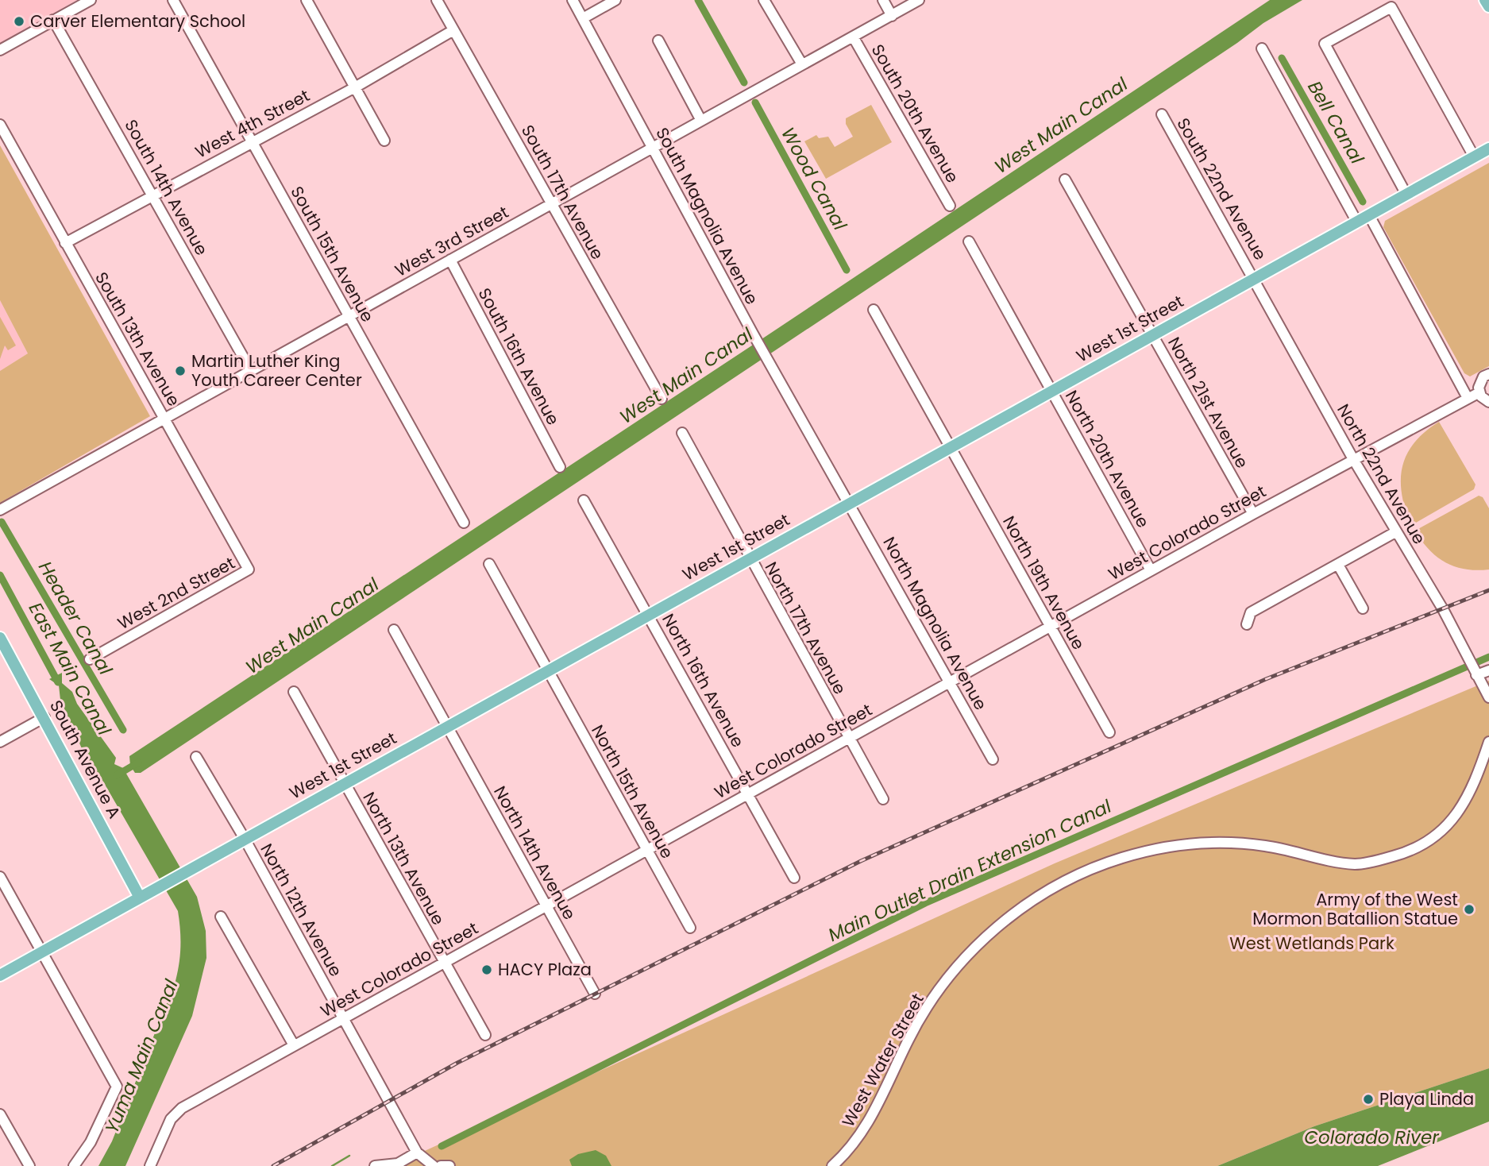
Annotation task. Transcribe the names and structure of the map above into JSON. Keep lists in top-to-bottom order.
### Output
{
  "streets": {
    "main road": ["West 1st Street", "South Avenue A"],
    "street": [
      "South 20th Avenue",
      "West 4th Street",
      "South 14th Avenue",
      "South 22nd Avenue",
      "South 17th Avenue",
      "South Magnolia Avenue",
      "West 3rd Street",
      "South 15th Avenue",
      "South 13th Avenue",
      "South 16th Avenue",
      "North 21st Avenue",
      "North 20th Avenue",
      "North 22nd Avenue",
      "West Colorado Street",
      "North 19th Avenue",
      "West 2nd Street",
      "North Magnolia Avenue",
      "North 17th Avenue",
      "North 16th Avenue",
      "North 15th Avenue",
      "North 14th Avenue",
      "North 13th Avenue",
      "North 12th Avenue",
      "West Water Street"
    ]
  },
  "crossings": [
    ["South 20th Avenue", "West 3rd Street"],
    ["West 4th Street", "South 14th Avenue"],
    ["West 4th Street", "South 17th Avenue"],
    ["West 4th Street", "South 15th Avenue"],
    ["West 4th Street", "South 13th Avenue"],
    ["South 14th Avenue", "West 3rd Street"],
    ["South 22nd Avenue", "West 1st Street"],
    ["South 22nd Avenue", "North 22nd Avenue"],
    ["South 17th Avenue", "West 3rd Street"],
    ["South Magnolia Avenue", "West 3rd Street"],
    ["South Magnolia Avenue", "West 1st Street"],
    ["South Magnolia Avenue", "North Magnolia Avenue"],
    ["West 3rd Street", "South 15th Avenue"],
    ["West 3rd Street", "South 13th Avenue"],
    ["West 3rd Street", "South 16th Avenue"],
    ["West 1st Street", "North 21st Avenue"],
    ["West 1st Street", "North 20th Avenue"],
    ["West 1st Street", "North 22nd Avenue"],
    ["West 1st Street", "North 19th Avenue"],
    ["West 1st Street", "North Magnolia Avenue"],
    ["West 1st Street", "North 17th Avenue"],
    ["West 1st Street", "North 16th Avenue"],
    ["West 1st Street", "South Avenue A"],
    ["West 1st Street", "North 15th Avenue"],
    ["West 1st Street", "North 14th Avenue"],
    ["West 1st Street", "North 13th Avenue"],
    ["West 1st Street", "North 12th Avenue"],
    ["South 13th Avenue", "West 2nd Street"],
    ["North 21st Avenue", "West Colorado Street"],
    ["North 20th Avenue", "West Colorado Street"],
    ["North 22nd Avenue", "West Colorado Street"],
    ["West Colorado Street", "North 19th Avenue"],
    ["West Colorado Street", "North Magnolia Avenue"],
    ["West Colorado Street", "North 17th Avenue"],
    ["West Colorado Street", "North 16th Avenue"],
    ["West Colorado Street", "North 15th Avenue"],
    ["West Colorado Street", "North 14th Avenue"],
    ["West Colorado Street", "North 13th Avenue"],
    ["West Colorado Street", "North 12th Avenue"]
  ],
  "water": [
    "Bell Canal",
    "West Main Canal",
    "Wood Canal",
    "Header Canal",
    "East Main Canal",
    "Main Outlet Drain Extension Canal",
    "Yuma Main Canal",
    "Colorado River"
  ],
  "parks": ["West Wetlands Park"],
  "places": [
    "Carver Elementary School",
    "Martin Luther King Youth Career Center",
    "Army of the West Mormon Batallion Statue",
    "HACY Plaza",
    "Playa Linda"
  ]
}
